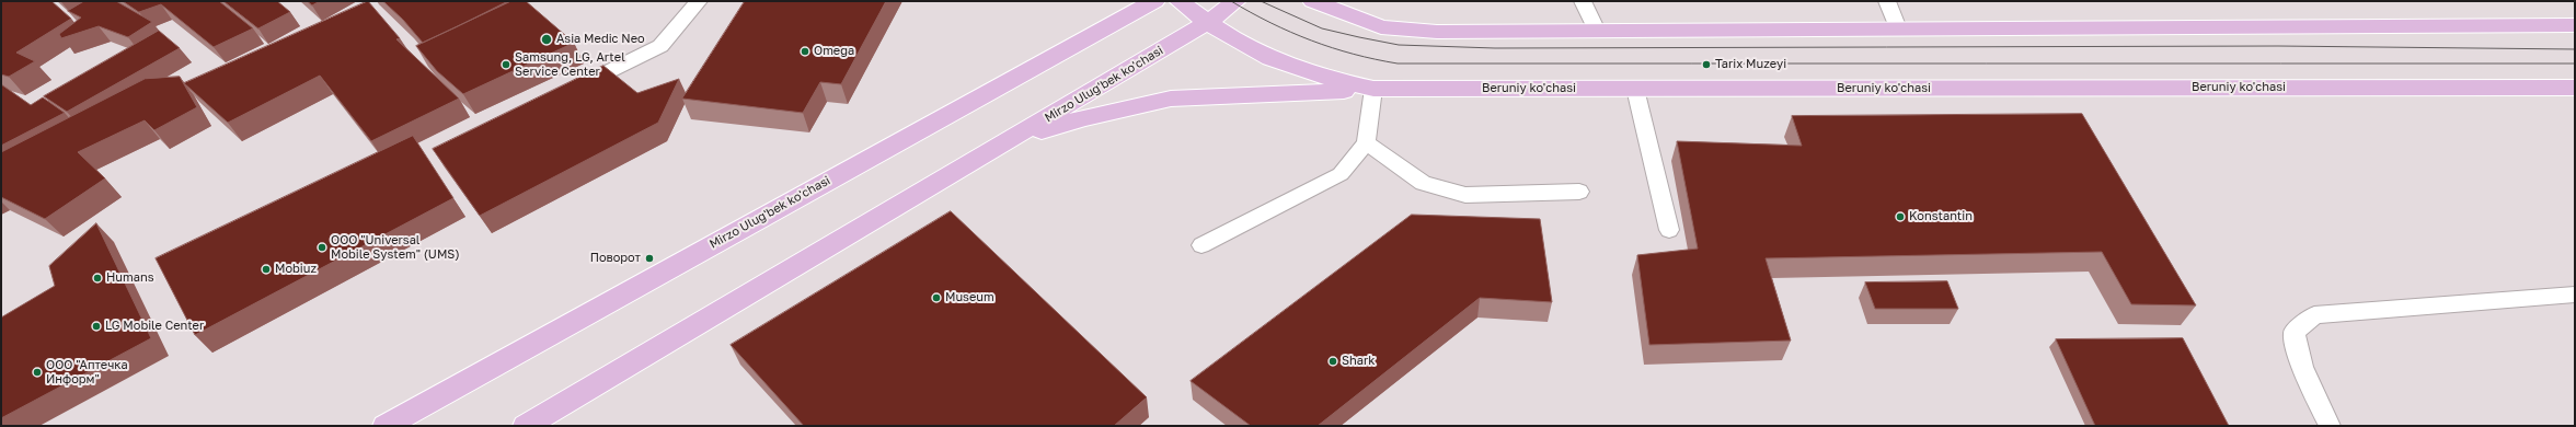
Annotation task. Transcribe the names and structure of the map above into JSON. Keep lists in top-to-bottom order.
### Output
{
  "streets": {
    "main road": ["Mirzo Ulug'bek ko'chasi", "Beruniy ko'chasi"]
  },
  "crossings": [
    ["Mirzo Ulug'bek ko'chasi", "Beruniy ko'chasi"]
  ],
  "places": [
    "Asia Medic Neo",
    "Omega",
    "Samsung, LG, Artel Service Center",
    "Tarix Muzeyi",
    "Konstantin",
    "ООО \"Universal Mobile System\" (UMS)",
    "Поворот",
    "Mobiuz",
    "Humans",
    "Museum",
    "LG Mobile Center",
    "Shark",
    "OOO \"Аптечка Информ\""
  ]
}
